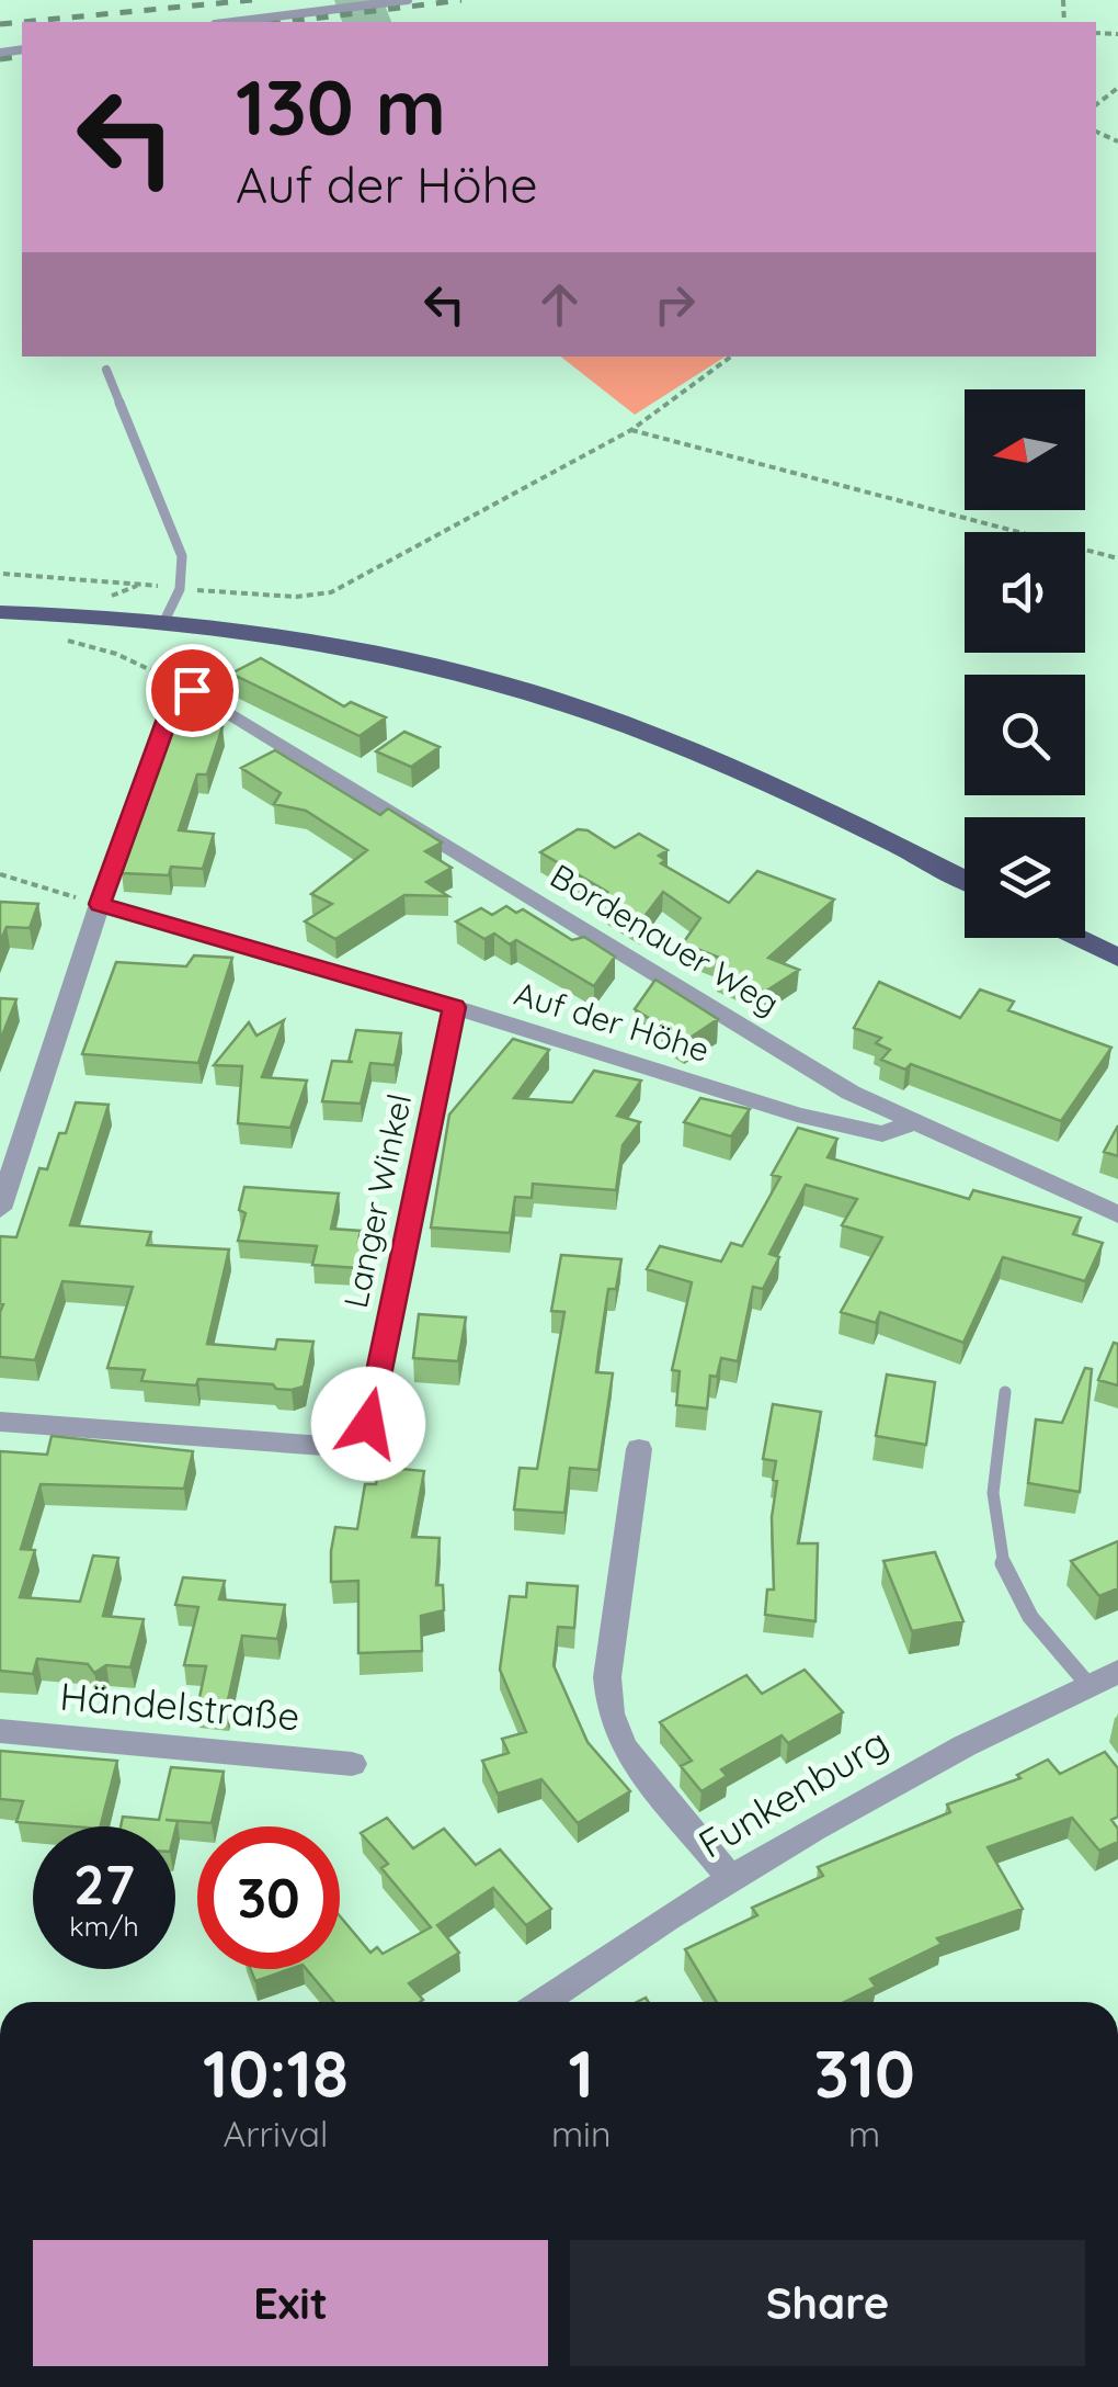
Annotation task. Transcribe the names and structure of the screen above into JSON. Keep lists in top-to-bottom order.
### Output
{
  "streets": {
    "street": [
      "Bordenauer Weg",
      "Auf der Höhe",
      "Langer Winkel",
      "Händelstraße",
      "Funkenburg"
    ]
  },
  "crossings": [
    ["Bordenauer Weg", "Auf der Höhe"],
    ["Auf der Höhe", "Langer Winkel"]
  ],
  "north": "left",
  "page": {
    "turn": ["130 m", "Auf der Höhe"],
    "speed": "27 km/h",
    "limit": "30",
    "eta": [
      "10:18",
      "Arrival",
      "1",
      "min",
      "310",
      "m"
    ],
    "buttons": ["Exit", "Share"]
  }
}
